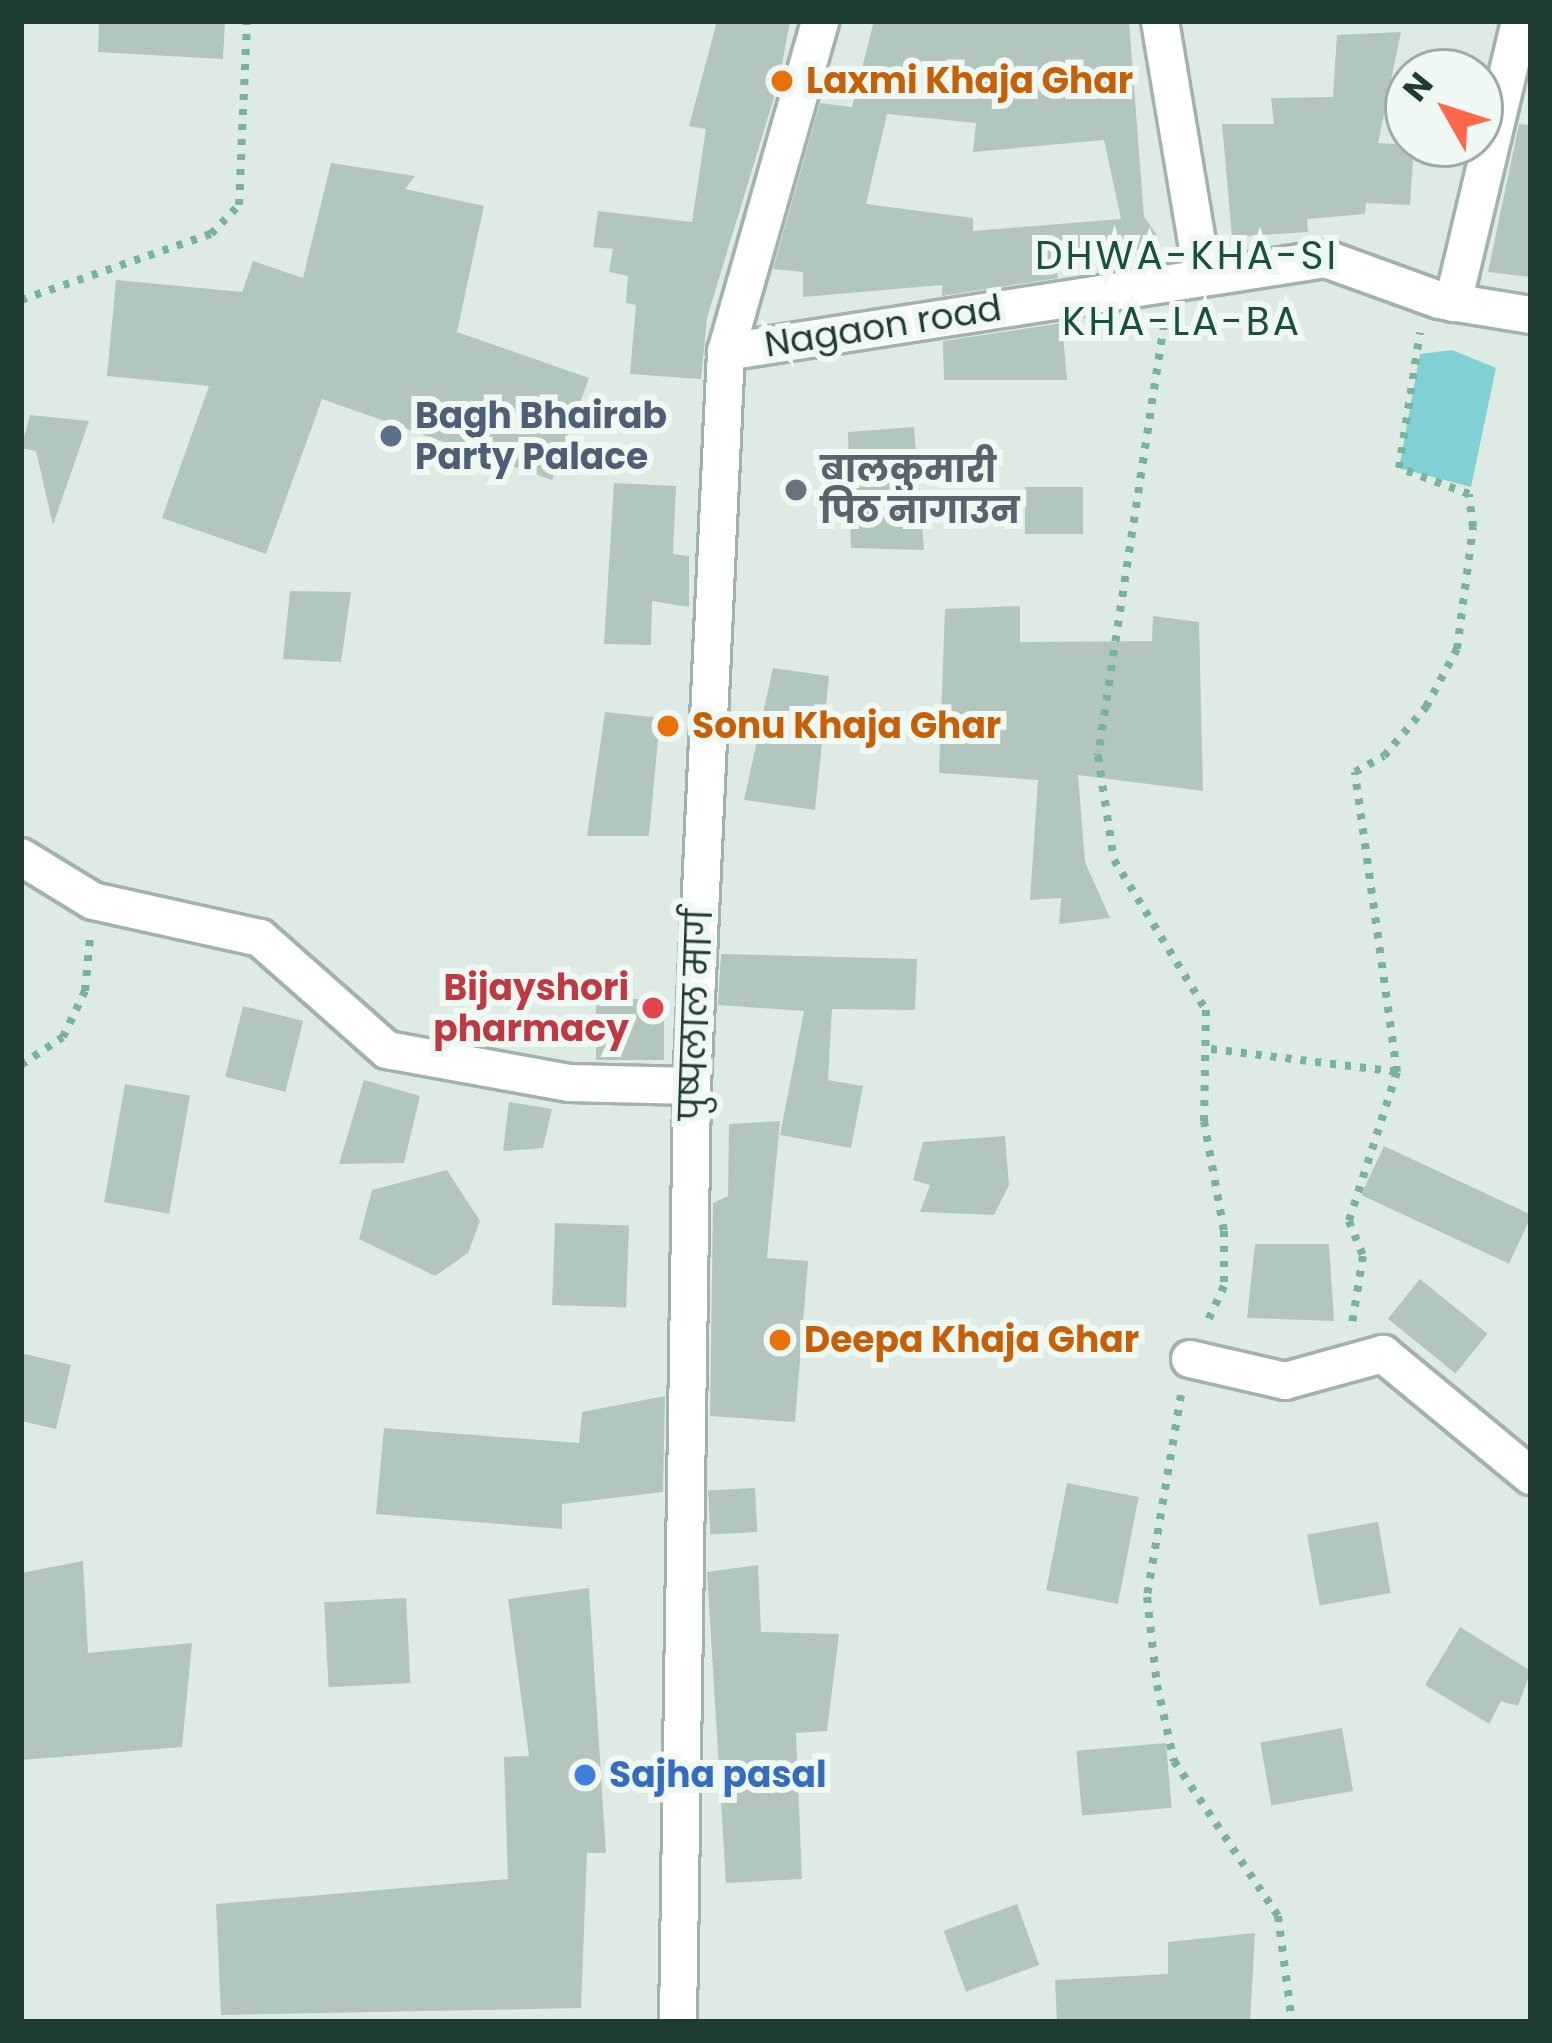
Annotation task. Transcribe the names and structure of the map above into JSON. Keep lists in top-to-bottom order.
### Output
{
  "streets": {
    "street": ["Nagaon road", "पुष्पलाल मार्ग"]
  },
  "crossings": [
    ["Nagaon road", "पुष्पलाल मार्ग"]
  ],
  "districts": ["DHWA-KHA-SI", "KHA-LA-BA"],
  "places": [
    "Laxmi Khaja Ghar",
    "Bagh Bhairab Party Palace",
    "बालकुमारी पिठ नागाउन",
    "Sonu Khaja Ghar",
    "Bijayshori pharmacy",
    "Deepa Khaja Ghar",
    "Sajha pasal"
  ],
  "north": "top left"
}
